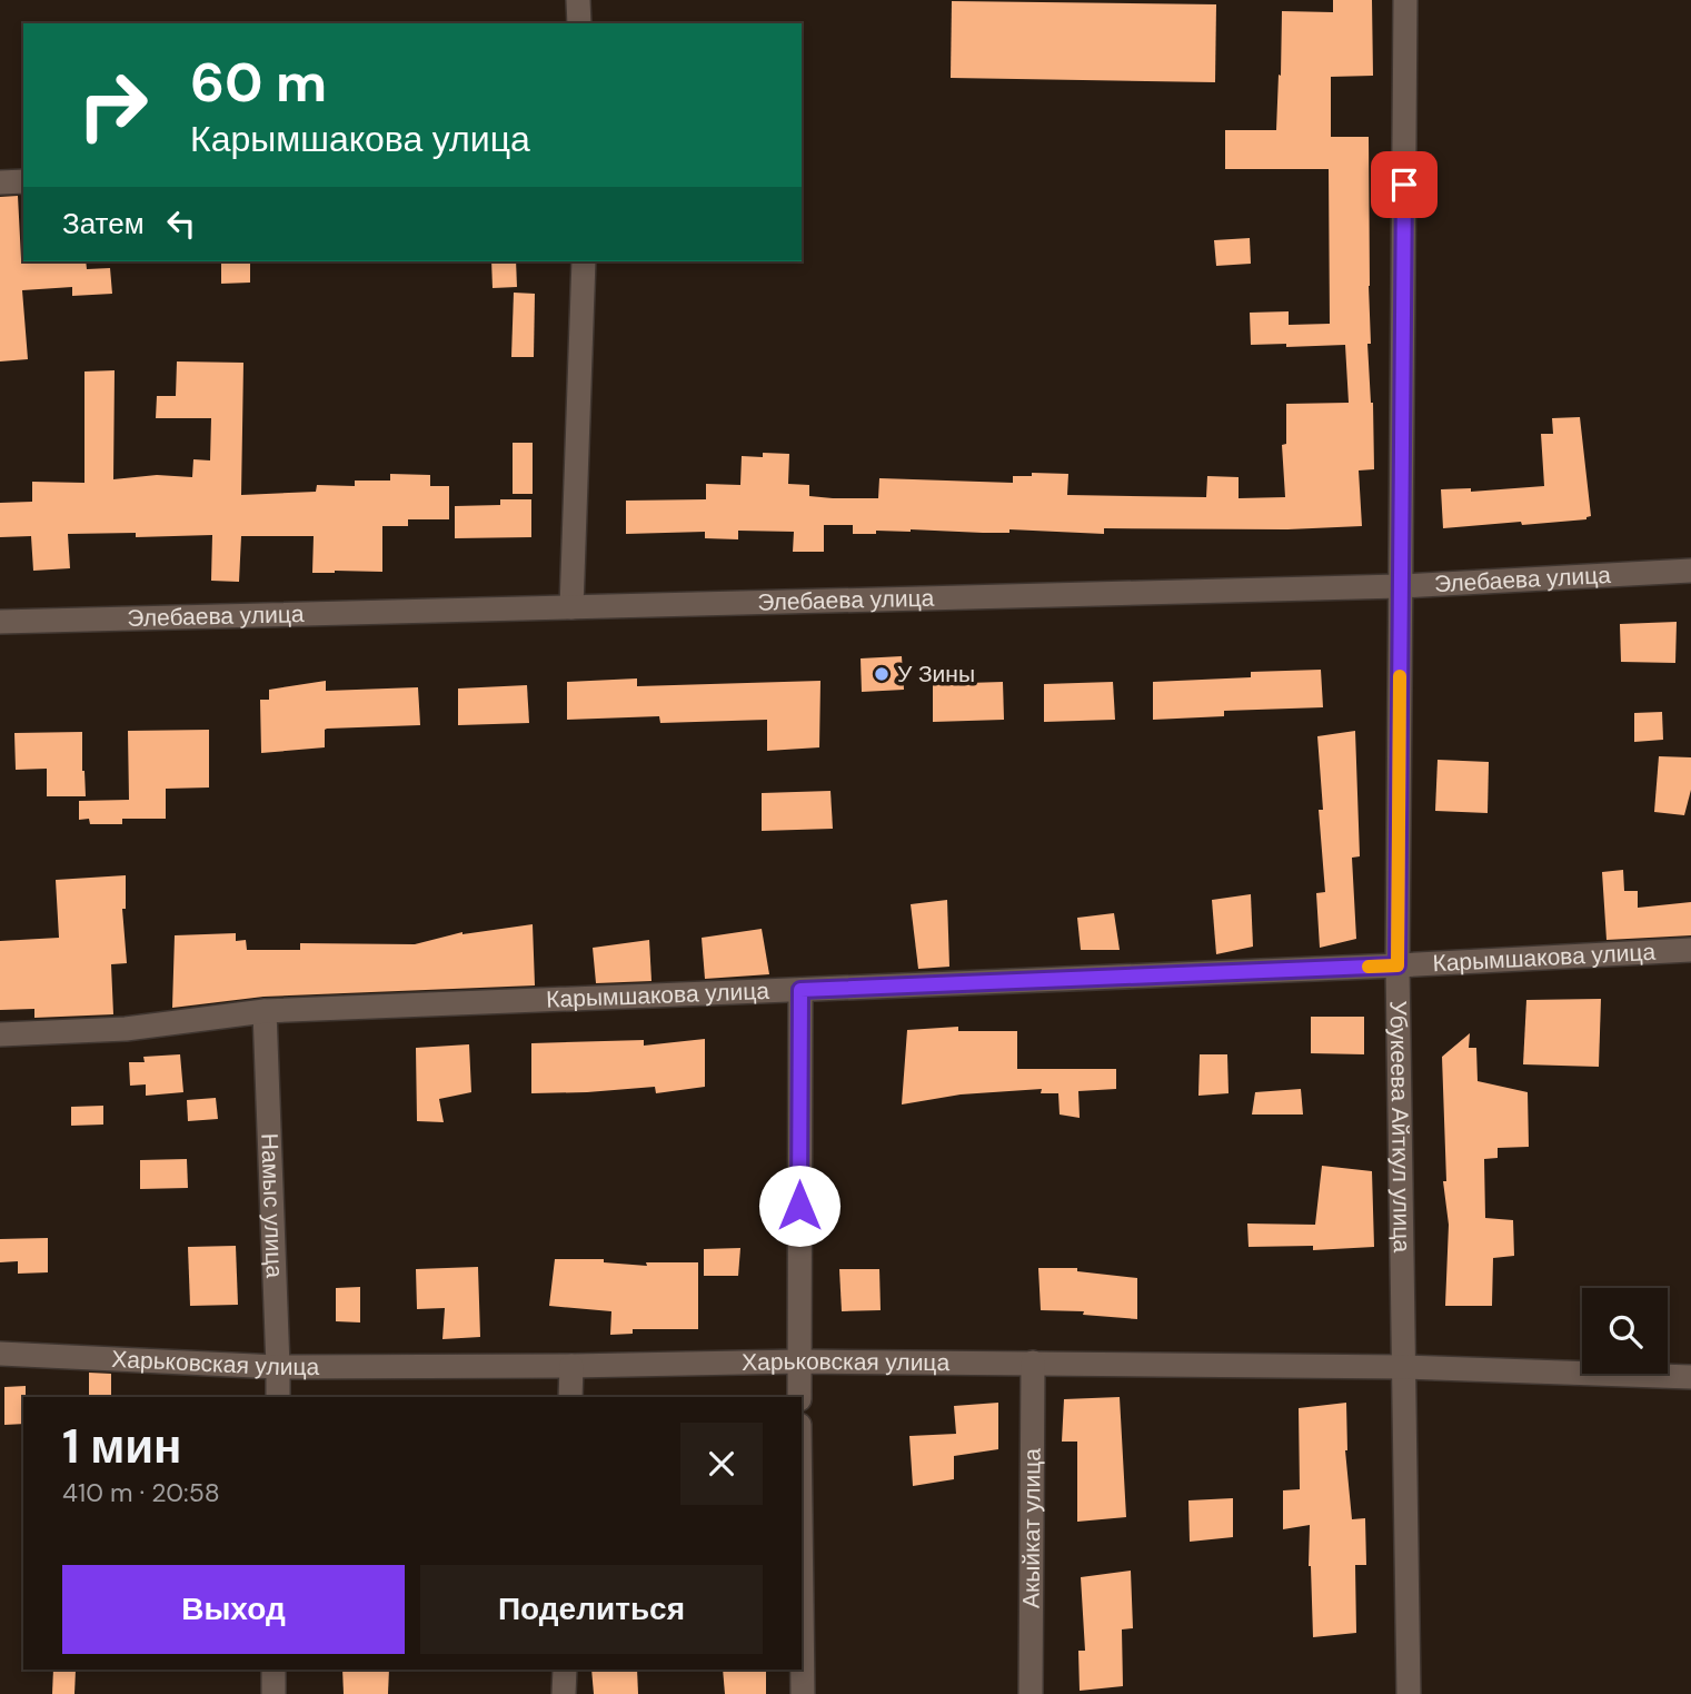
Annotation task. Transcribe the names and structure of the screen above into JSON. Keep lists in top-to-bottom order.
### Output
{
  "streets": {
    "street": [
      "Элебаева улица",
      "Карымшакова улица",
      "Убукеева Айткул улица",
      "Намыс улица",
      "Харьковская улица",
      "Акыйкат улица"
    ]
  },
  "crossings": [
    ["Элебаева улица", "Убукеева Айткул улица"],
    ["Карымшакова улица", "Убукеева Айткул улица"],
    ["Карымшакова улица", "Намыс улица"],
    ["Убукеева Айткул улица", "Харьковская улица"],
    ["Намыс улица", "Харьковская улица"],
    ["Харьковская улица", "Акыйкат улица"]
  ],
  "places": ["У Зины"],
  "page": {
    "turn": ["60 m", "Карымшакова улица"],
    "then": "Затем",
    "heading": ["1 мин", "410 m · 20:58"],
    "buttons": ["Выход", "Поделиться"]
  }
}
